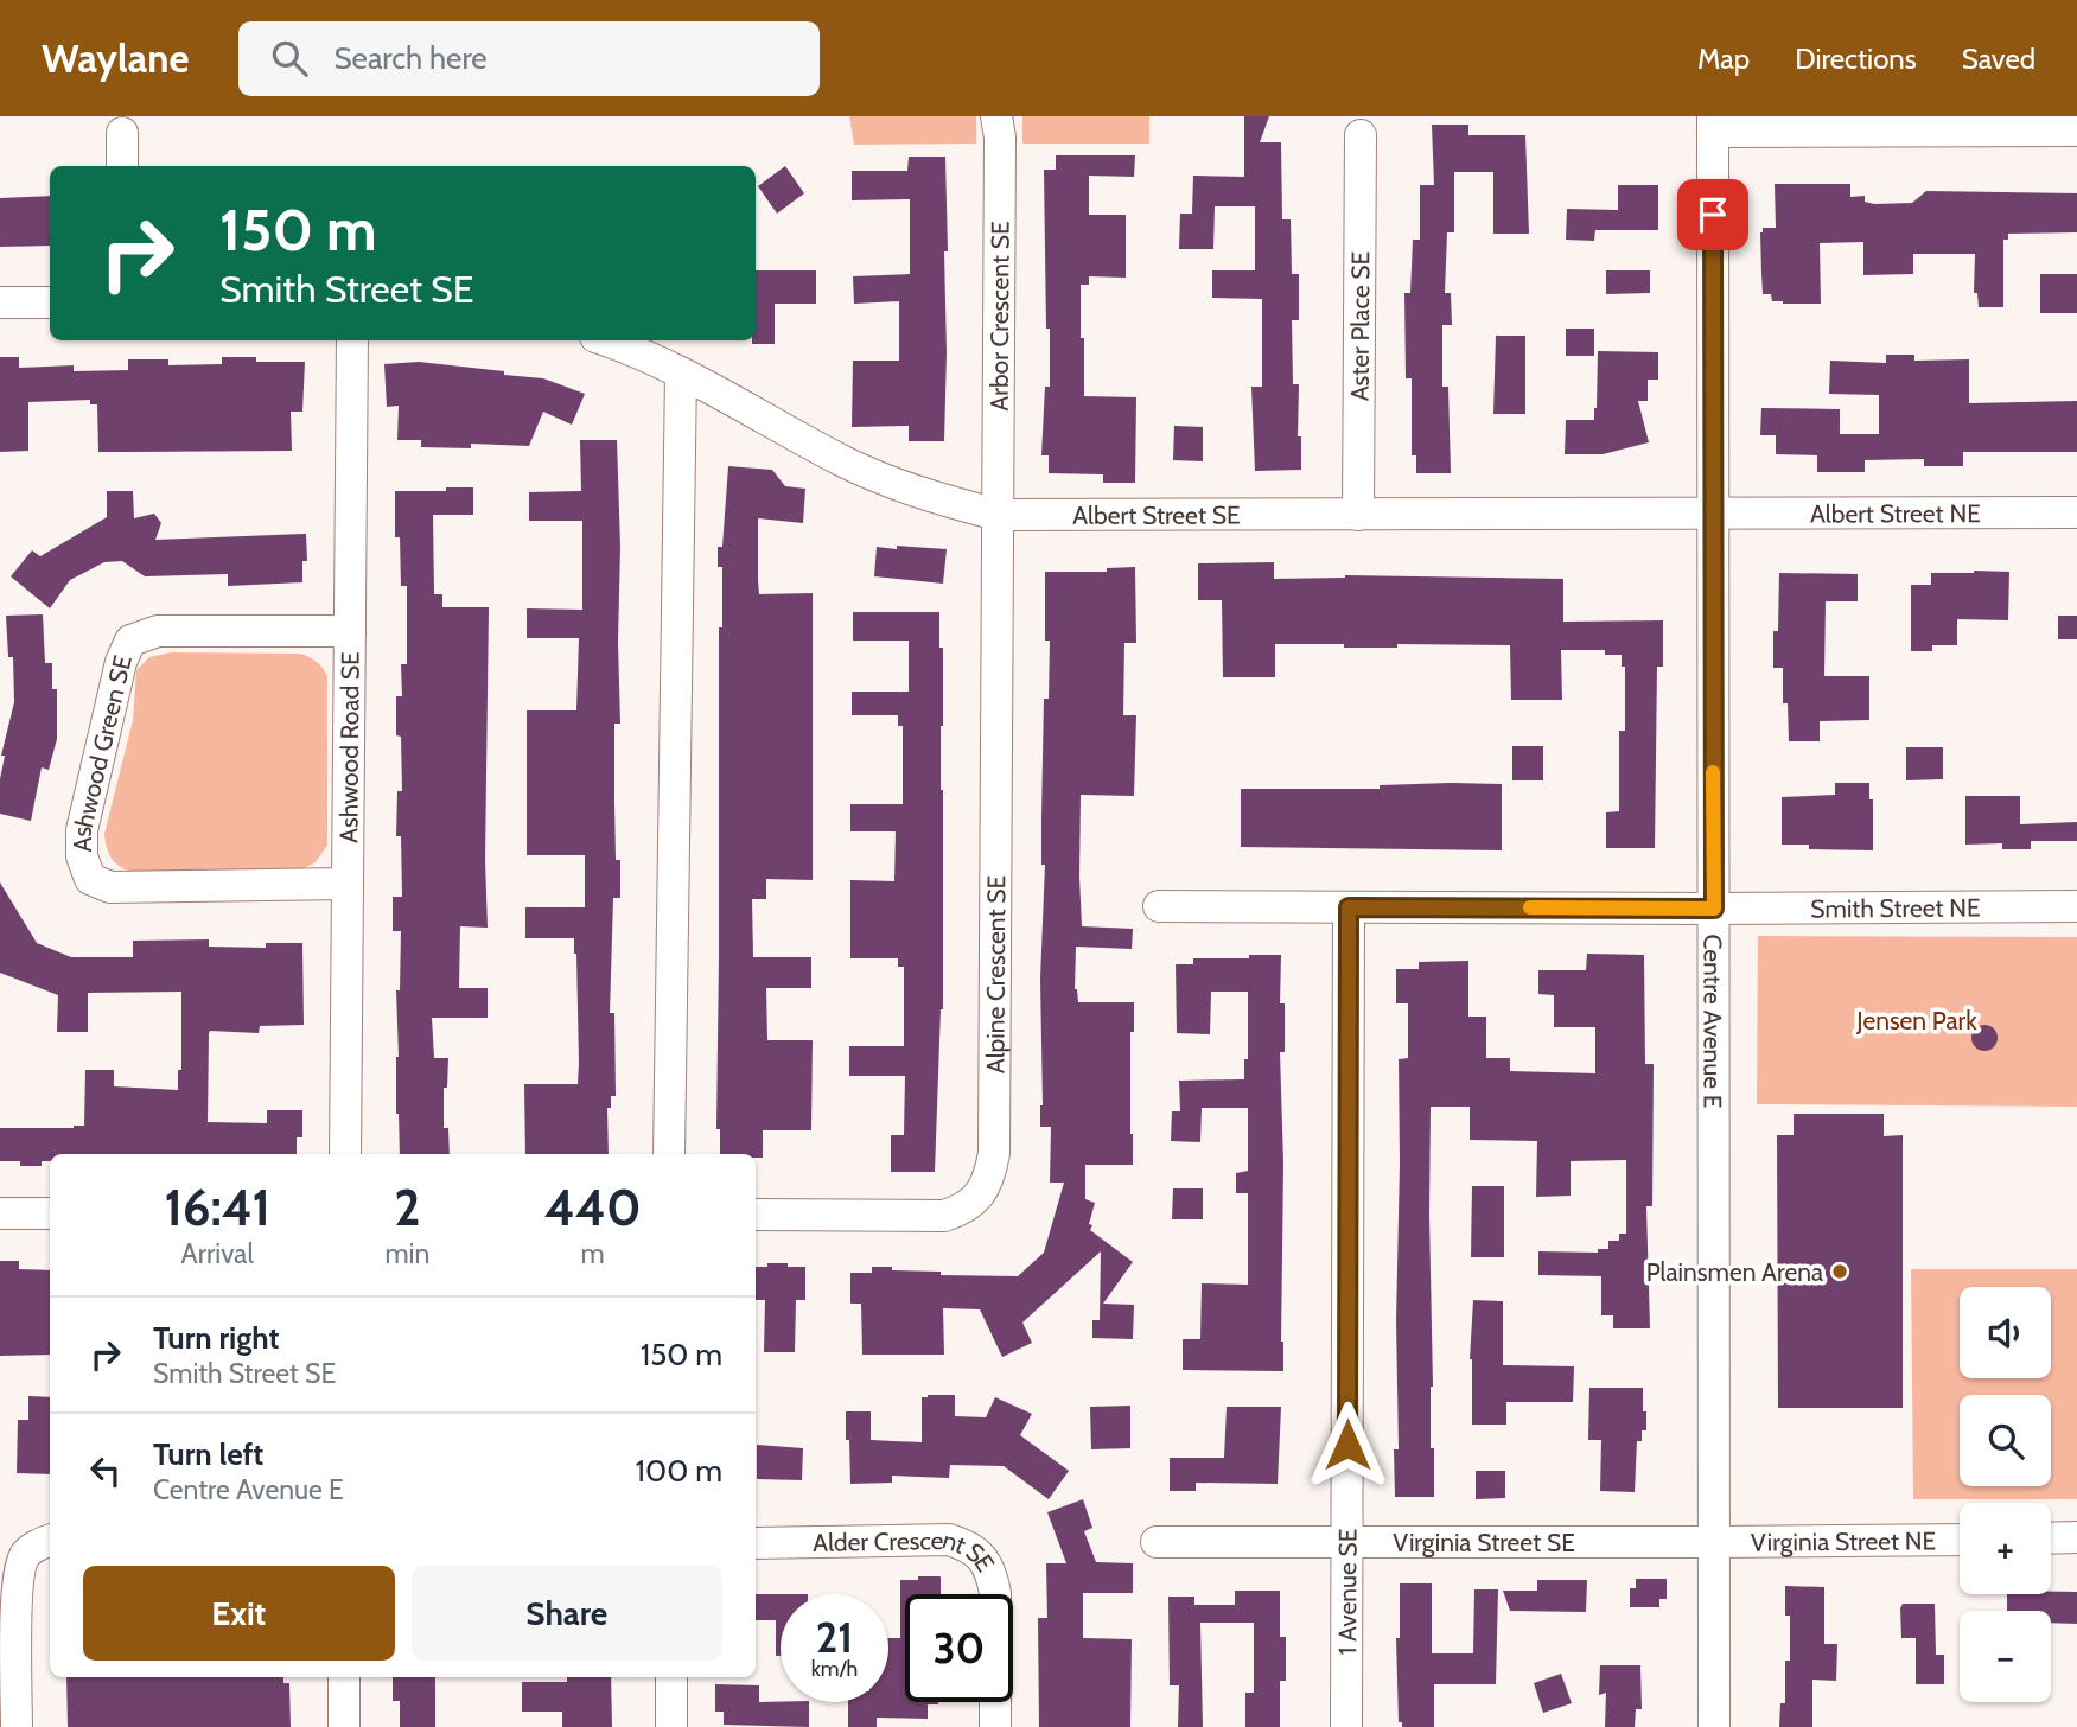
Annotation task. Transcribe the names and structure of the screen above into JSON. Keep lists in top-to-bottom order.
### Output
{
  "streets": {
    "street": [
      "Arbor Crescent SE",
      "Aster Place SE",
      "Albert Street NE",
      "Albert Street SE",
      "Ashwood Road SE",
      "Ashwood Green SE",
      "Smith Street NE",
      "Alpine Crescent SE",
      "Centre Avenue E",
      "Virginia Street NE",
      "Virginia Street SE",
      "Alder Crescent SE",
      "1 Avenue SE"
    ]
  },
  "crossings": [
    ["Arbor Crescent SE", "Albert Street SE"],
    ["Arbor Crescent SE", "Alpine Crescent SE"],
    ["Aster Place SE", "Albert Street SE"],
    ["Albert Street NE", "Albert Street SE"],
    ["Albert Street NE", "Centre Avenue E"],
    ["Albert Street SE", "Alpine Crescent SE"],
    ["Albert Street SE", "Centre Avenue E"],
    ["Ashwood Road SE", "Ashwood Green SE"],
    ["Smith Street NE", "Centre Avenue E"],
    ["Smith Street NE", "1 Avenue SE"],
    ["Centre Avenue E", "Virginia Street NE"],
    ["Centre Avenue E", "Virginia Street SE"],
    ["Virginia Street NE", "Virginia Street SE"],
    ["Virginia Street SE", "1 Avenue SE"]
  ],
  "parks": ["Jensen Park"],
  "places": ["Plainsmen Arena"],
  "page": {
    "header": "Waylane",
    "search": "Search here",
    "nav": ["Map", "Directions", "Saved"],
    "turn": ["150 m", "Smith Street SE"],
    "eta": [
      "16:41",
      "Arrival",
      "2",
      "min",
      "440",
      "m"
    ],
    "map_buttons": ["+", "−"],
    "list": [
      {
        "name": "Turn right",
        "note": "Smith Street SE",
        "value": "150 m"
      },
      {
        "name": "Turn left",
        "note": "Centre Avenue E",
        "value": "100 m"
      }
    ],
    "buttons": ["Exit", "Share"],
    "speed": "21 km/h",
    "limit": "30"
  }
}
